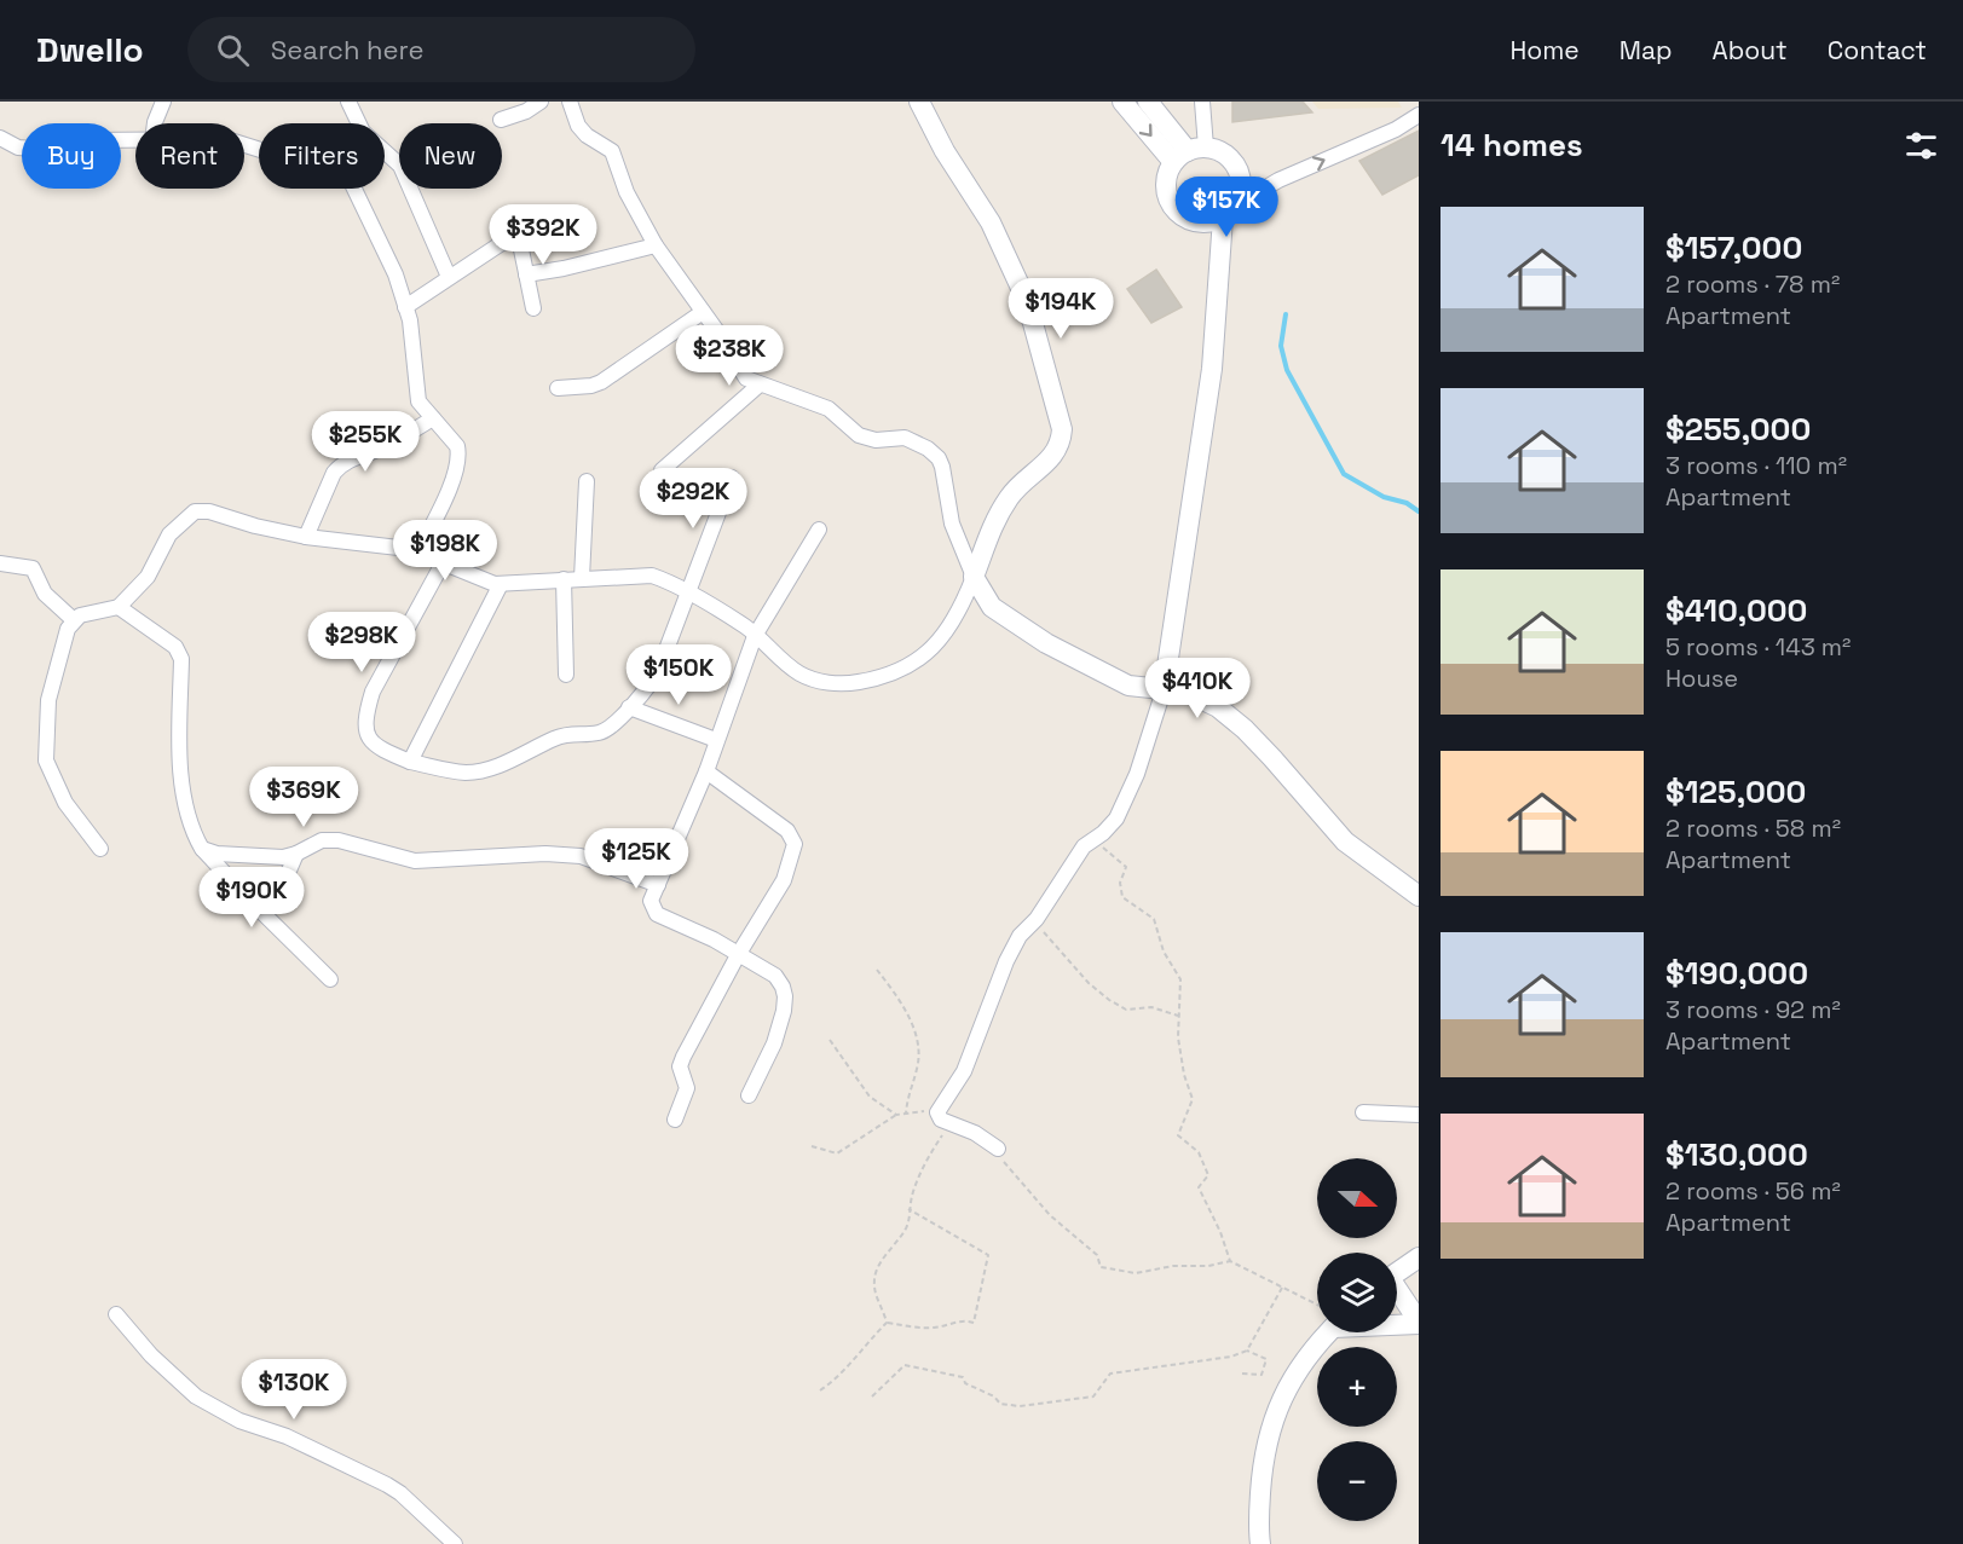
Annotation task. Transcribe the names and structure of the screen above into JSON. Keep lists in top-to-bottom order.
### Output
{
  "north": "right",
  "page": {
    "header": "Dwello",
    "search": "Search here",
    "nav": [
      "Home",
      "Map",
      "About",
      "Contact"
    ],
    "heading": "14 homes",
    "chip": [
      "Buy",
      "Rent",
      "Filters",
      "New"
    ],
    "price": [
      "$157K",
      "$392K",
      "$194K",
      "$238K",
      "$255K",
      "$292K",
      "$198K",
      "$298K",
      "$150K",
      "$410K",
      "$369K",
      "$125K",
      "$190K",
      "$130K"
    ],
    "list": [
      {
        "name": "$157,000",
        "note": "2 rooms · 78 m² · Apartment"
      },
      {
        "name": "$255,000",
        "note": "3 rooms · 110 m² · Apartment"
      },
      {
        "name": "$410,000",
        "note": "5 rooms · 143 m² · House"
      },
      {
        "name": "$125,000",
        "note": "2 rooms · 58 m² · Apartment"
      },
      {
        "name": "$190,000",
        "note": "3 rooms · 92 m² · Apartment"
      },
      {
        "name": "$130,000",
        "note": "2 rooms · 56 m² · Apartment"
      }
    ],
    "map_buttons": ["+", "−"]
  }
}
